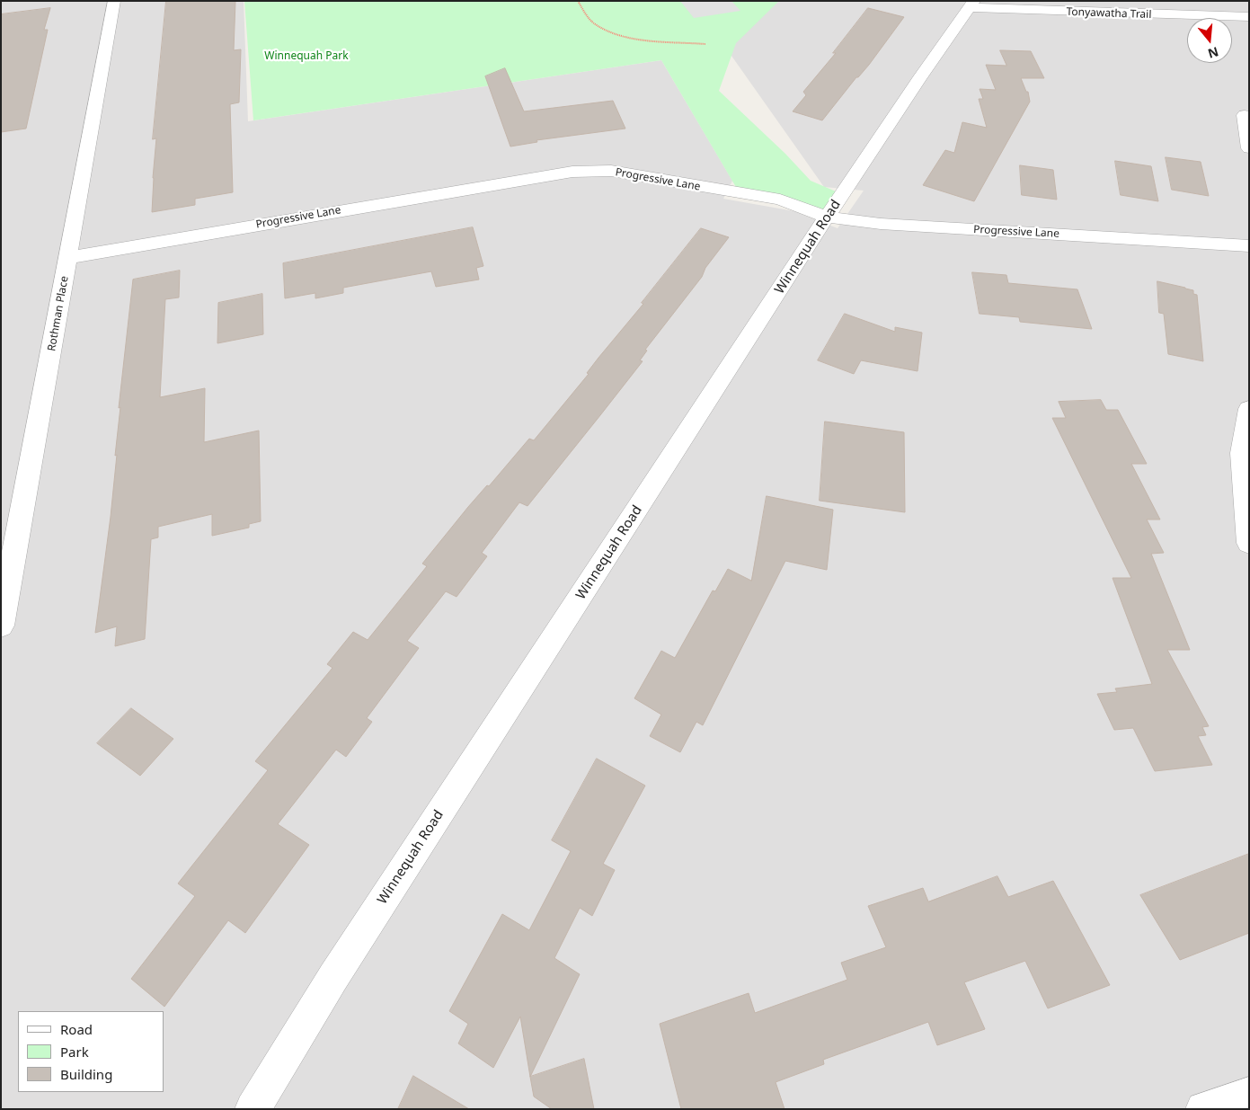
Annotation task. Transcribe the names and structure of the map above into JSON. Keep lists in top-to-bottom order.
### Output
{
  "streets": {
    "street": [
      "Tonyawatha Trail",
      "Progressive Lane",
      "Winnequah Road",
      "Rothman Place"
    ]
  },
  "crossings": [
    ["Tonyawatha Trail", "Winnequah Road"],
    ["Progressive Lane", "Winnequah Road"],
    ["Progressive Lane", "Rothman Place"]
  ],
  "parks": ["Winnequah Park"],
  "legend": ["Road", "Park", "Building"],
  "north": "bottom"
}
